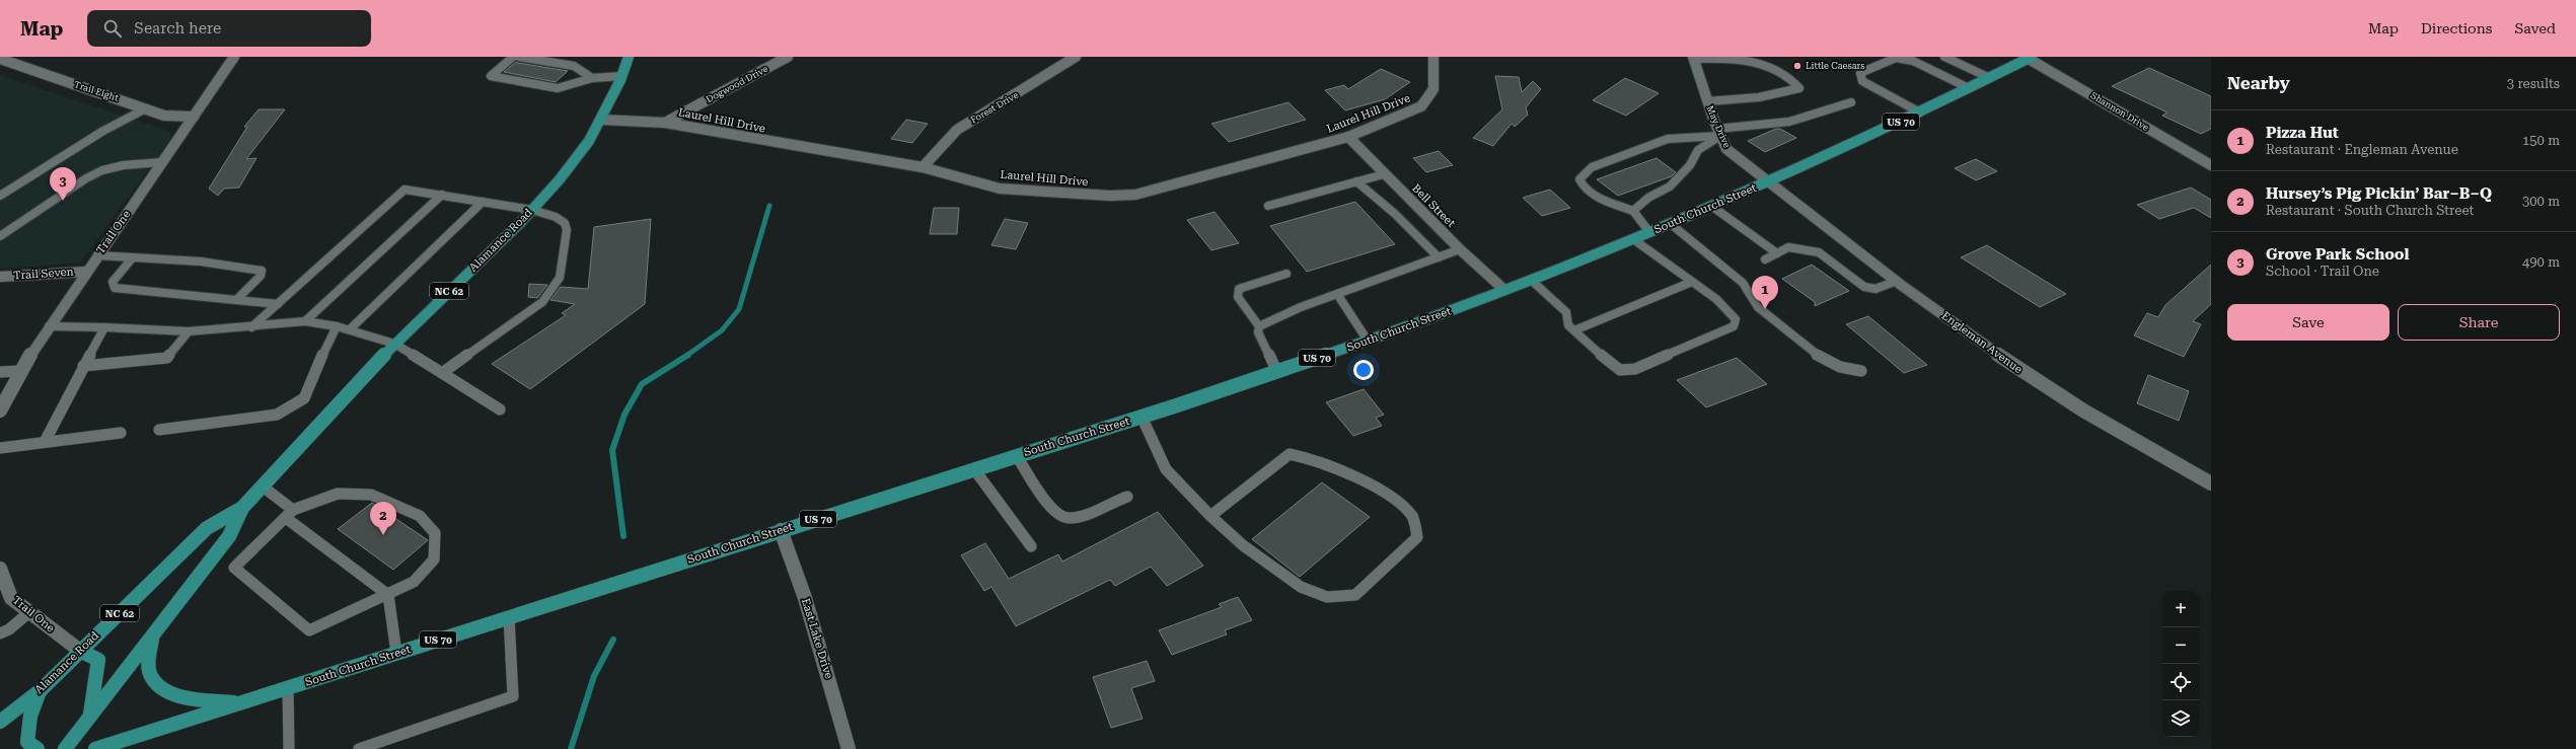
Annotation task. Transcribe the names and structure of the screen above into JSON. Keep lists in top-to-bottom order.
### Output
{
  "streets": {
    "main road": [
      "US 70",
      "South Church Street",
      "Alamance Road",
      "NC 62"
    ],
    "street": [
      "Dogwood Drive",
      "Trail Eight",
      "Forest Drive",
      "Shannon Drive",
      "Laurel Hill Drive",
      "May Drive",
      "Bell Street",
      "Trail One",
      "Trail Seven",
      "Engleman Avenue",
      "East Lake Drive"
    ]
  },
  "crossings": [
    ["Dogwood Drive", "Laurel Hill Drive"],
    ["Trail Eight", "Trail One"],
    ["Forest Drive", "Laurel Hill Drive"],
    ["Shannon Drive", "South Church Street"],
    ["Laurel Hill Drive", "Bell Street"],
    ["Laurel Hill Drive", "Alamance Road"],
    ["May Drive", "South Church Street"],
    ["May Drive", "Engleman Avenue"],
    ["Bell Street", "South Church Street"],
    ["South Church Street", "Engleman Avenue"],
    ["South Church Street", "East Lake Drive"],
    ["Trail One", "Alamance Road"],
    ["Trail One", "Trail Seven"]
  ],
  "places": ["Little Caesars"],
  "page": {
    "header": "Map",
    "search": "Search here",
    "nav": ["Map", "Directions", "Saved"],
    "heading": ["Nearby", "3 results"],
    "list": [
      {
        "mark": "1",
        "name": "Pizza Hut",
        "note": "Restaurant · Engleman Avenue",
        "value": "150 m"
      },
      {
        "mark": "2",
        "name": "Hursey’s Pig Pickin’ Bar–B–Q",
        "note": "Restaurant · South Church Street",
        "value": "300 m"
      },
      {
        "mark": "3",
        "name": "Grove Park School",
        "note": "School · Trail One",
        "value": "490 m"
      }
    ],
    "pins": ["3", "1", "2"],
    "buttons": ["Save", "Share"],
    "map_buttons": ["+", "−"]
  }
}
